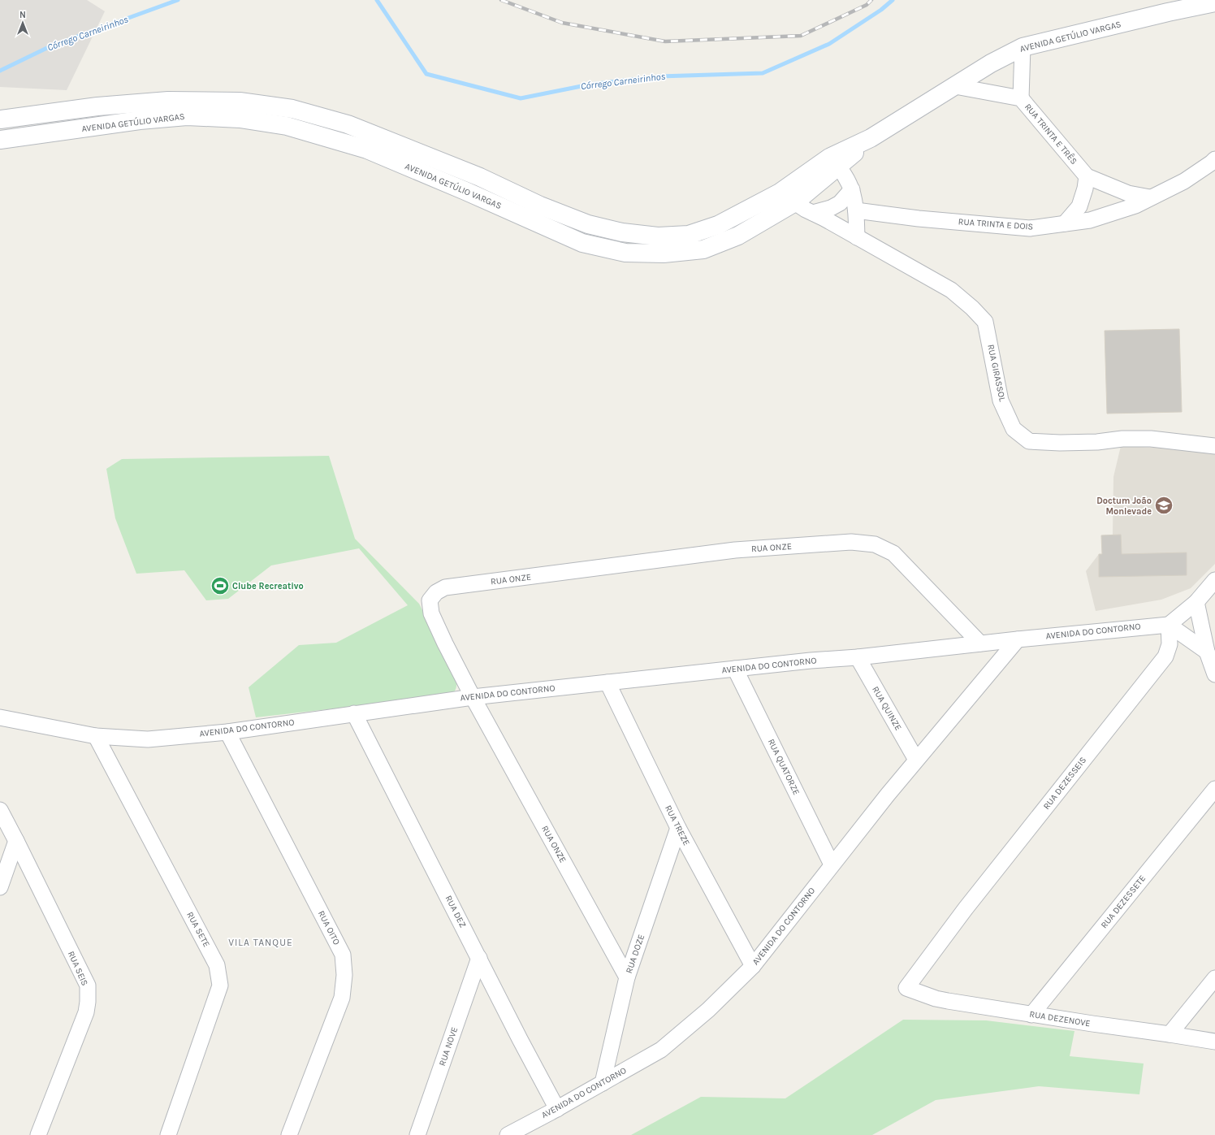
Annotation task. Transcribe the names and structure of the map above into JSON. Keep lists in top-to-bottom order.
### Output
{
  "streets": {
    "main road": ["AVENIDA GETÚLIO VARGAS"],
    "street": [
      "RUA TRINTA E TRÊS",
      "RUA TRINTA E DOIS",
      "RUA GIRASSOL",
      "RUA ONZE",
      "AVENIDA DO CONTORNO",
      "RUA QUINZE",
      "RUA QUATORZE",
      "RUA DEZESSEIS",
      "RUA TREZE",
      "RUA DEZESSETE",
      "RUA DEZ",
      "RUA OITO",
      "RUA SETE",
      "RUA DOZE",
      "RUA SEIS",
      "RUA DEZENOVE",
      "RUA NOVE"
    ]
  },
  "crossings": [
    ["AVENIDA GETÚLIO VARGAS", "RUA TRINTA E TRÊS"],
    ["AVENIDA GETÚLIO VARGAS", "RUA GIRASSOL"],
    ["RUA ONZE", "AVENIDA DO CONTORNO"],
    ["RUA ONZE", "RUA DOZE"],
    ["AVENIDA DO CONTORNO", "RUA QUINZE"],
    ["AVENIDA DO CONTORNO", "RUA QUATORZE"],
    ["AVENIDA DO CONTORNO", "RUA DEZESSEIS"],
    ["AVENIDA DO CONTORNO", "RUA TREZE"],
    ["AVENIDA DO CONTORNO", "RUA DEZ"],
    ["AVENIDA DO CONTORNO", "RUA OITO"],
    ["AVENIDA DO CONTORNO", "RUA SETE"],
    ["AVENIDA DO CONTORNO", "RUA DOZE"],
    ["RUA DEZESSEIS", "RUA DEZENOVE"],
    ["RUA TREZE", "RUA DOZE"],
    ["RUA DEZESSETE", "RUA DEZENOVE"],
    ["RUA DEZ", "RUA NOVE"]
  ],
  "districts": ["VILA TANQUE"],
  "water": ["Córrego Carneirinhos"],
  "places": {
    "school or university": ["Doctum João Monlevade"],
    "sports": ["Clube Recreativo"]
  },
  "north": "top"
}
